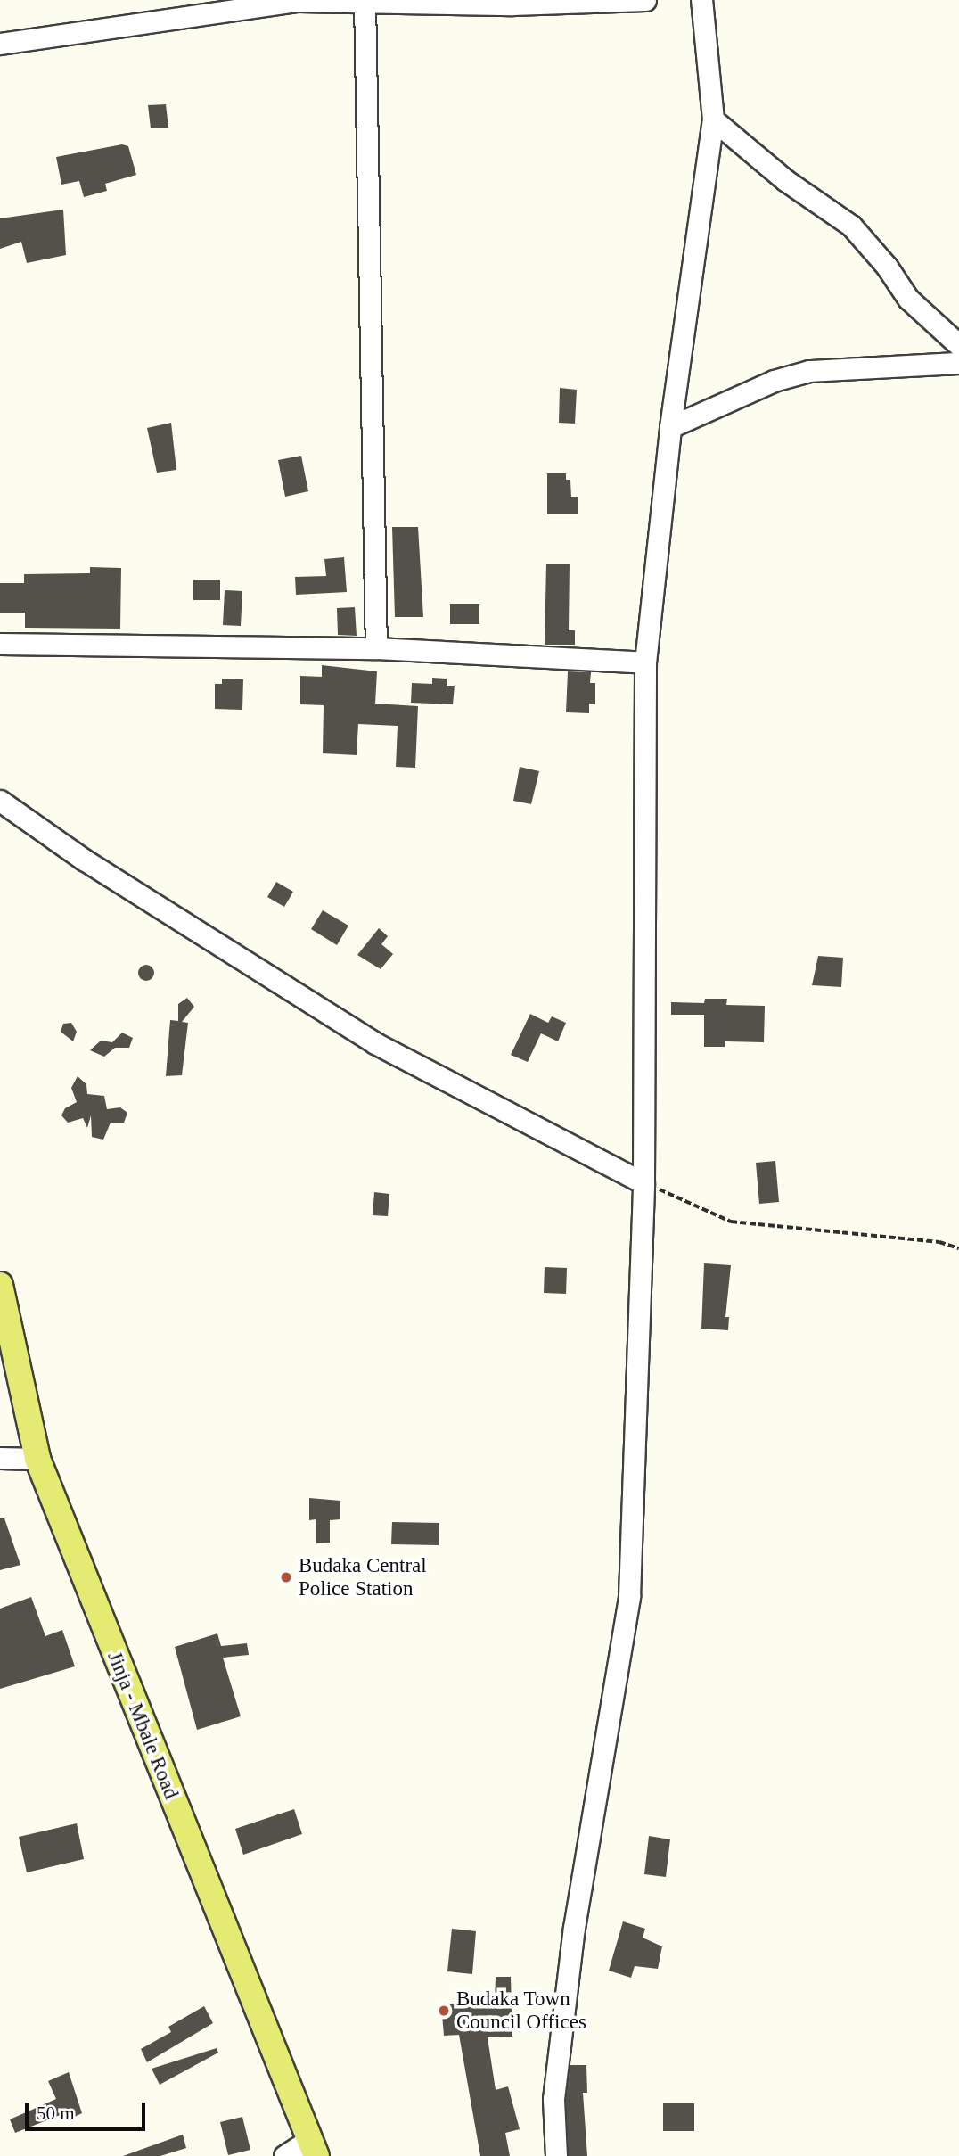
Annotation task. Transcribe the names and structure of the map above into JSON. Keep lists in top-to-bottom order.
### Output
{
  "streets": {
    "main road": ["Jinja - Mbale Road"]
  },
  "places": ["Budaka Central Police Station", "Budaka Town Council Offices"],
  "scale_bar": "50 m"
}
